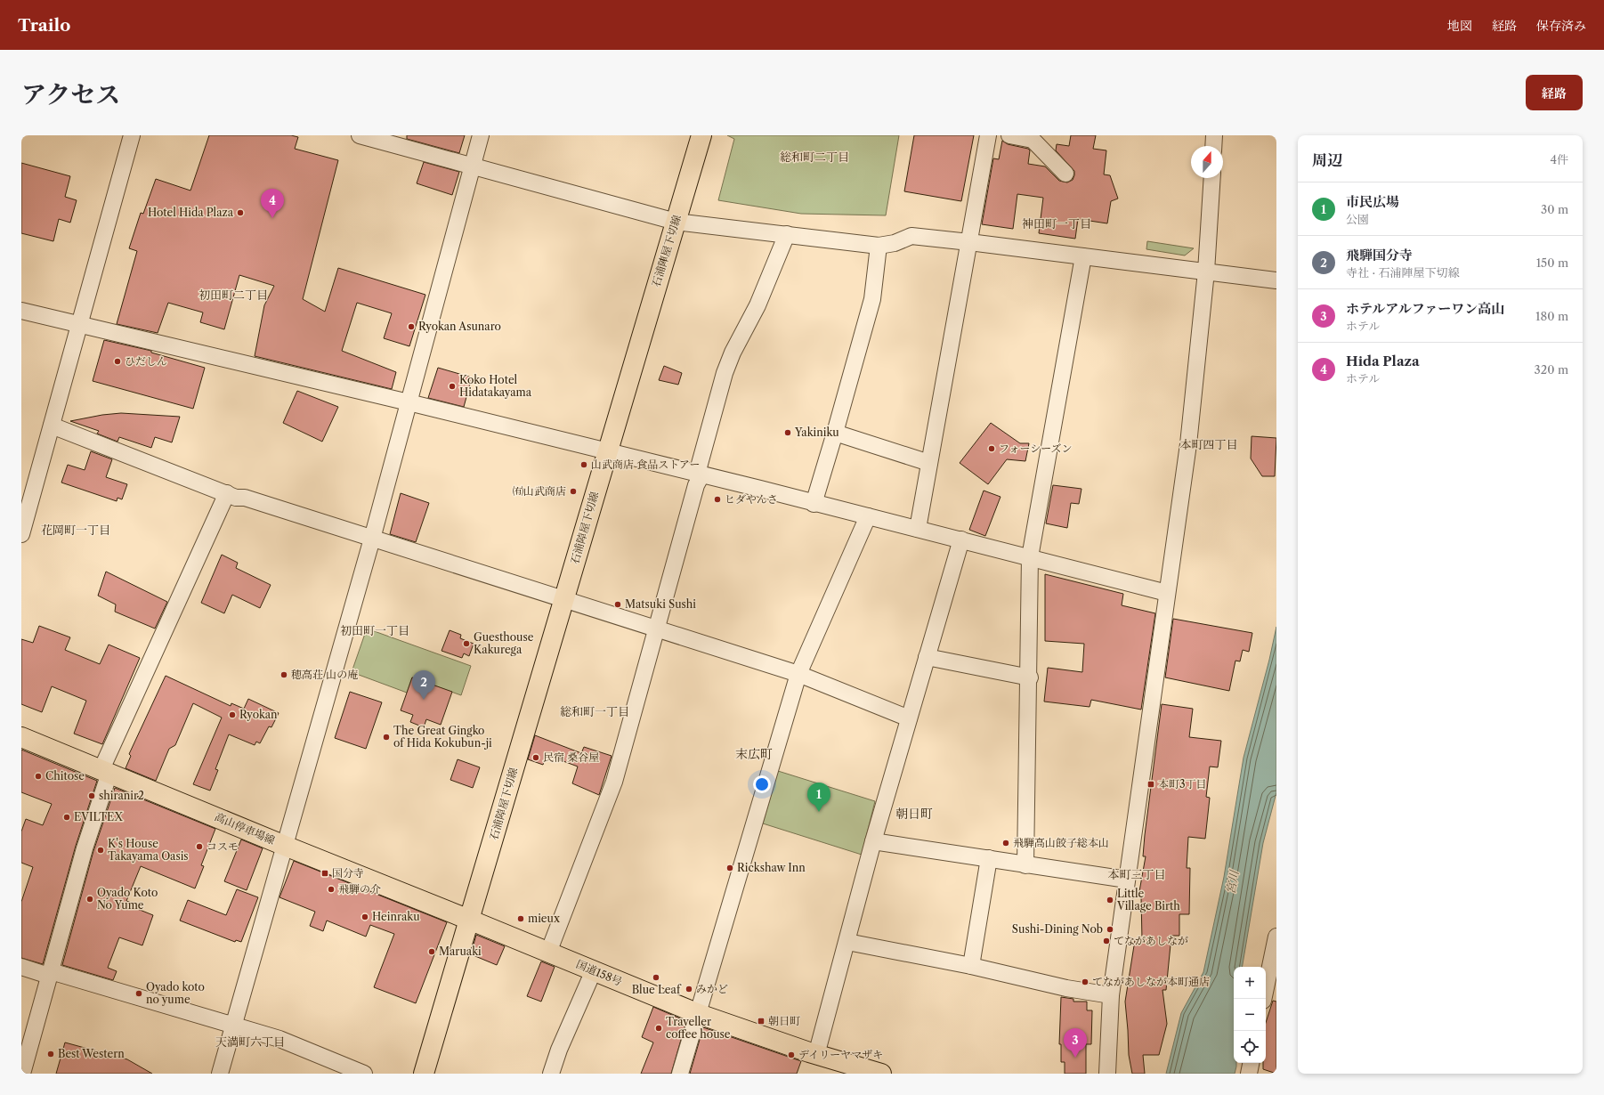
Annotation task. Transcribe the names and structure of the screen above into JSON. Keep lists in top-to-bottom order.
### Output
{
  "streets": {
    "main road": ["石浦陣屋下切線", "高山停車場線", "国道158号"]
  },
  "crossings": [
    ["石浦陣屋下切線", "高山停車場線"],
    ["石浦陣屋下切線", "国道158号"],
    ["高山停車場線", "国道158号"]
  ],
  "districts": [
    "総和町二丁目",
    "神田町一丁目",
    "初田町二丁目",
    "本町四丁目",
    "花岡町一丁目",
    "初田町一丁目",
    "総和町一丁目",
    "末広町",
    "朝日町",
    "本町三丁目",
    "天満町六丁目"
  ],
  "water": ["宮川"],
  "places": {
    "other": [
      "Hotel Hida Plaza",
      "Ryokan Asunaro",
      "ひだしん",
      "Koko Hotel Hidatakayama",
      "Yakiniku",
      "フォーシーズン",
      "山武商店 食品ストアー",
      "㈲山武商店",
      "ヒダやんさ",
      "Matsuki Sushi",
      "Guesthouse Kakurega",
      "穂高荘 山の庵",
      "Ryokan",
      "The Great Gingko of Hida Kokubun-ji",
      "民宿 桑谷屋",
      "Chitose",
      "shiranir2",
      "EVILTEX",
      "飛騨高山餃子総本山",
      "コスモ",
      "K's House Takayama Oasis",
      "Rickshaw Inn",
      "飛騨の介",
      "Oyado Koto No Yume",
      "Little Village Birth",
      "Heinraku",
      "mieux",
      "Sushi-Dining Nob",
      "てながあしなが",
      "Maruaki",
      "Blue Leaf",
      "てながあしなが本町通店",
      "みかど",
      "Oyado koto no yume",
      "Traveller coffee house",
      "Best Western",
      "デイリーヤマザキ"
    ],
    "transit": ["本町3丁目", "国分寺", "朝日町"]
  },
  "north": "top",
  "page": {
    "header": "Trailo",
    "nav": ["地図", "経路", "保存済み"],
    "title": "アクセス",
    "buttons": "経路",
    "heading": ["周辺", "4件"],
    "list": [
      {
        "mark": "1",
        "name": "市民広場",
        "note": "公園",
        "value": "30 m"
      },
      {
        "mark": "2",
        "name": "飛騨国分寺",
        "note": "寺社 · 石浦陣屋下切線",
        "value": "150 m"
      },
      {
        "mark": "3",
        "name": "ホテルアルファーワン高山",
        "note": "ホテル",
        "value": "180 m"
      },
      {
        "mark": "4",
        "name": "Hida Plaza",
        "note": "ホテル",
        "value": "320 m"
      }
    ],
    "pins": [
      "4",
      "2",
      "1",
      "3"
    ],
    "map_buttons": ["+", "−"]
  }
}
